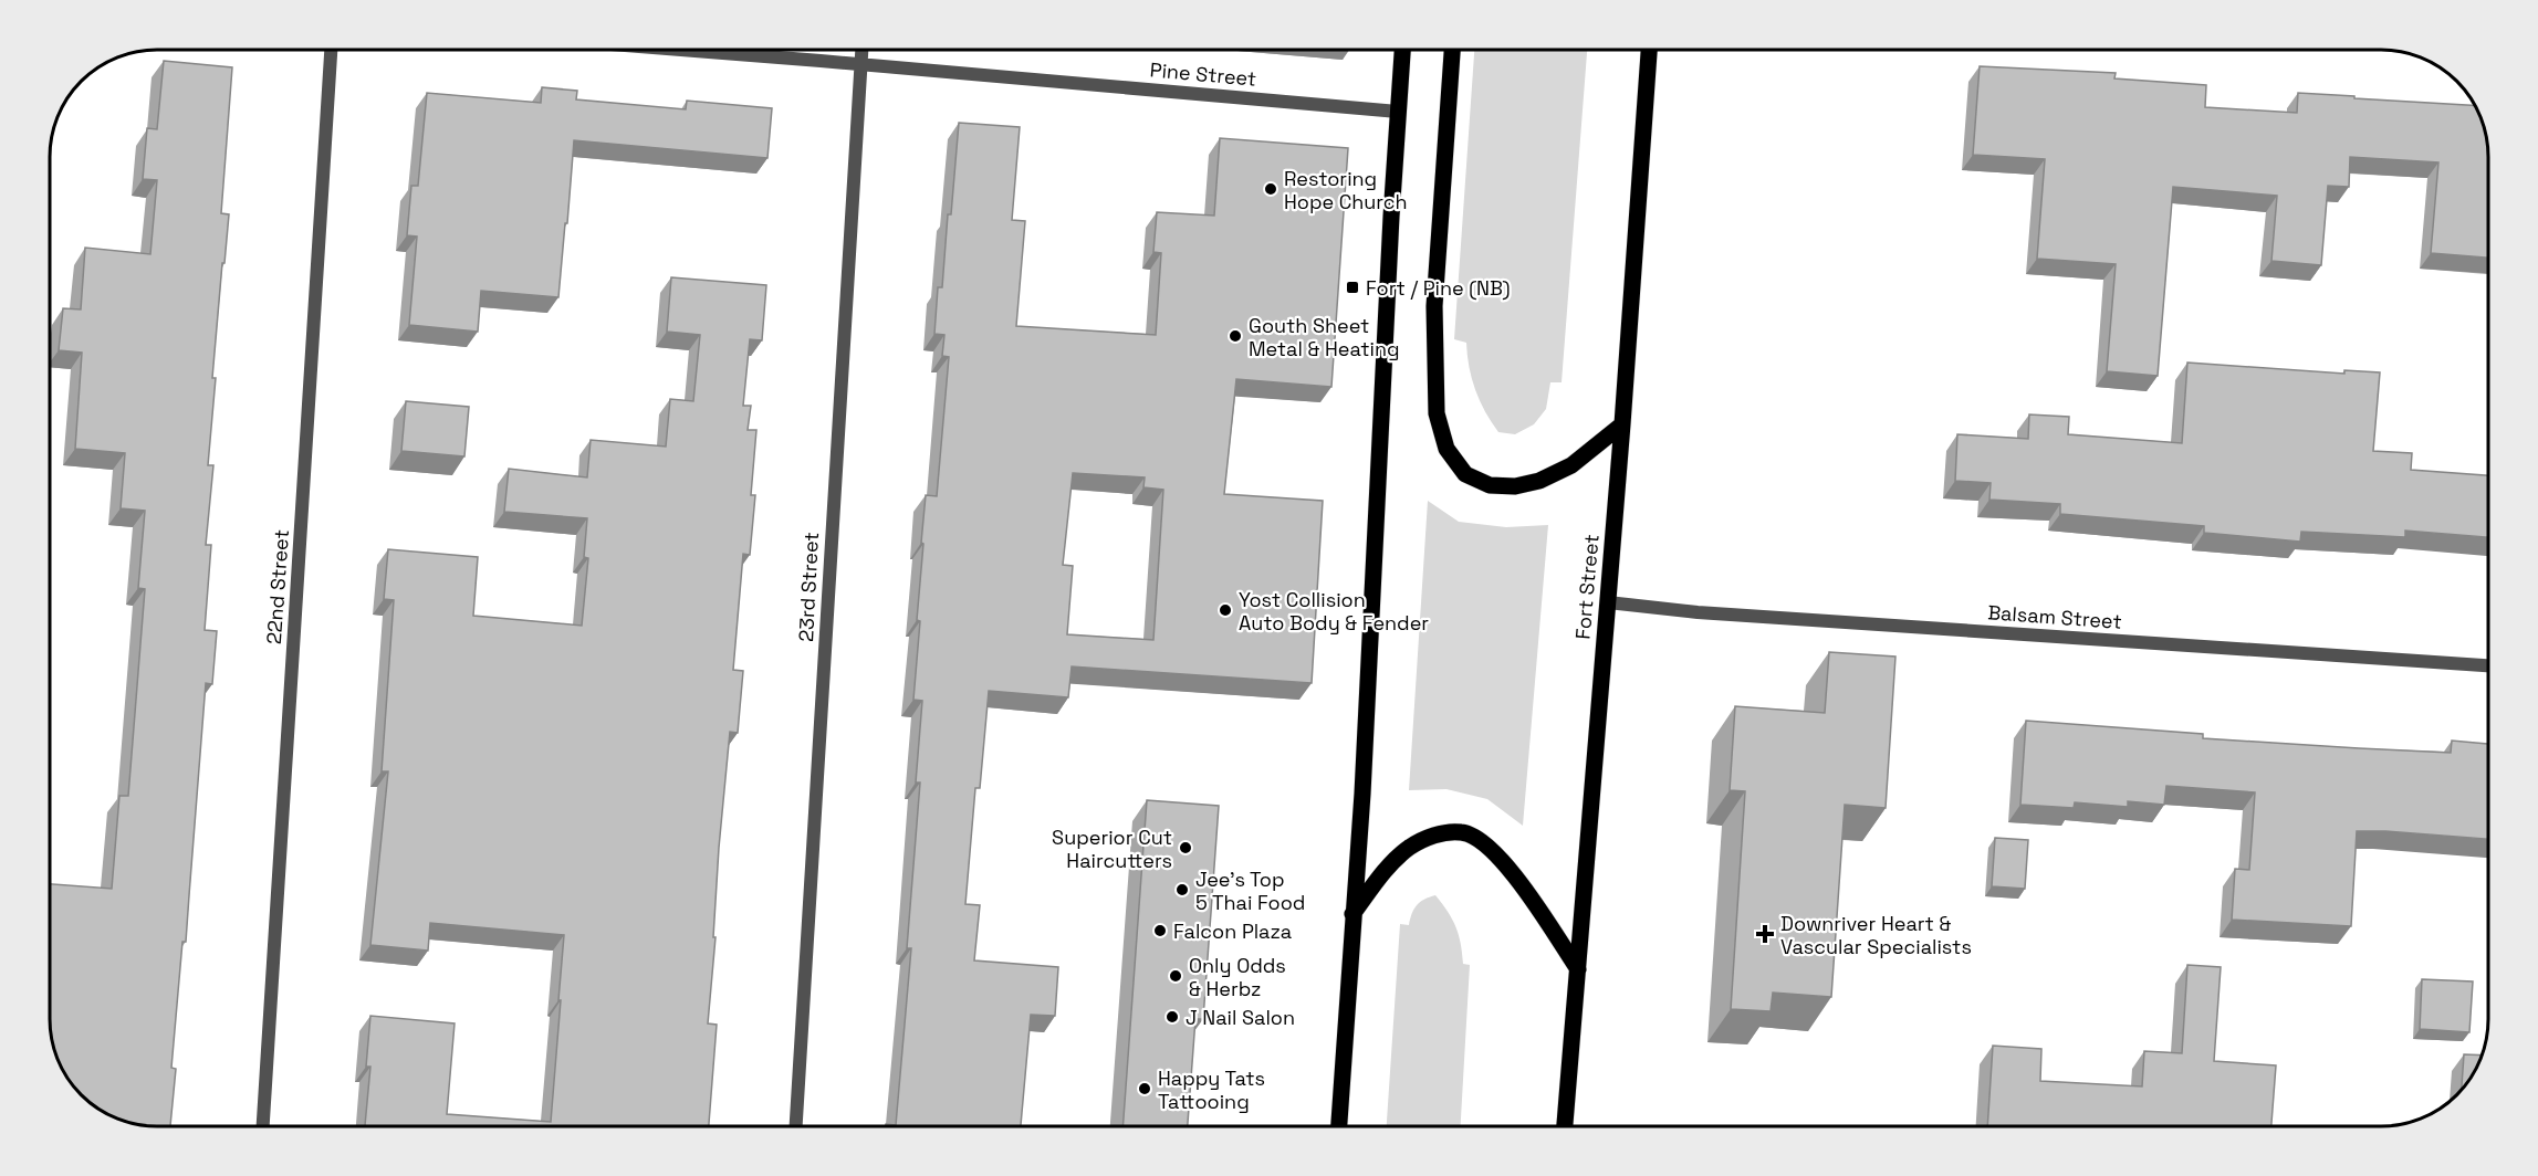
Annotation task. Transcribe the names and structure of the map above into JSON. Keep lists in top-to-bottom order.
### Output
{
  "streets": {
    "main road": ["Fort Street"],
    "street": [
      "Pine Street",
      "22nd Street",
      "23rd Street",
      "Balsam Street"
    ]
  },
  "crossings": [
    ["Pine Street", "23rd Street"],
    ["Fort Street", "Balsam Street"]
  ],
  "places": {
    "other": [
      "Restoring Hope Church",
      "Gouth Sheet Metal & Heating",
      "Yost Collision Auto Body & Fender",
      "Superior Cut Haircutters",
      "Jee's Top 5 Thai Food",
      "Falcon Plaza",
      "Only Odds & Herbz",
      "J Nail Salon",
      "Happy Tats Tattooing"
    ],
    "transit": ["Fort / Pine (NB)"],
    "health": ["Downriver Heart & Vascular Specialists"]
  }
}
